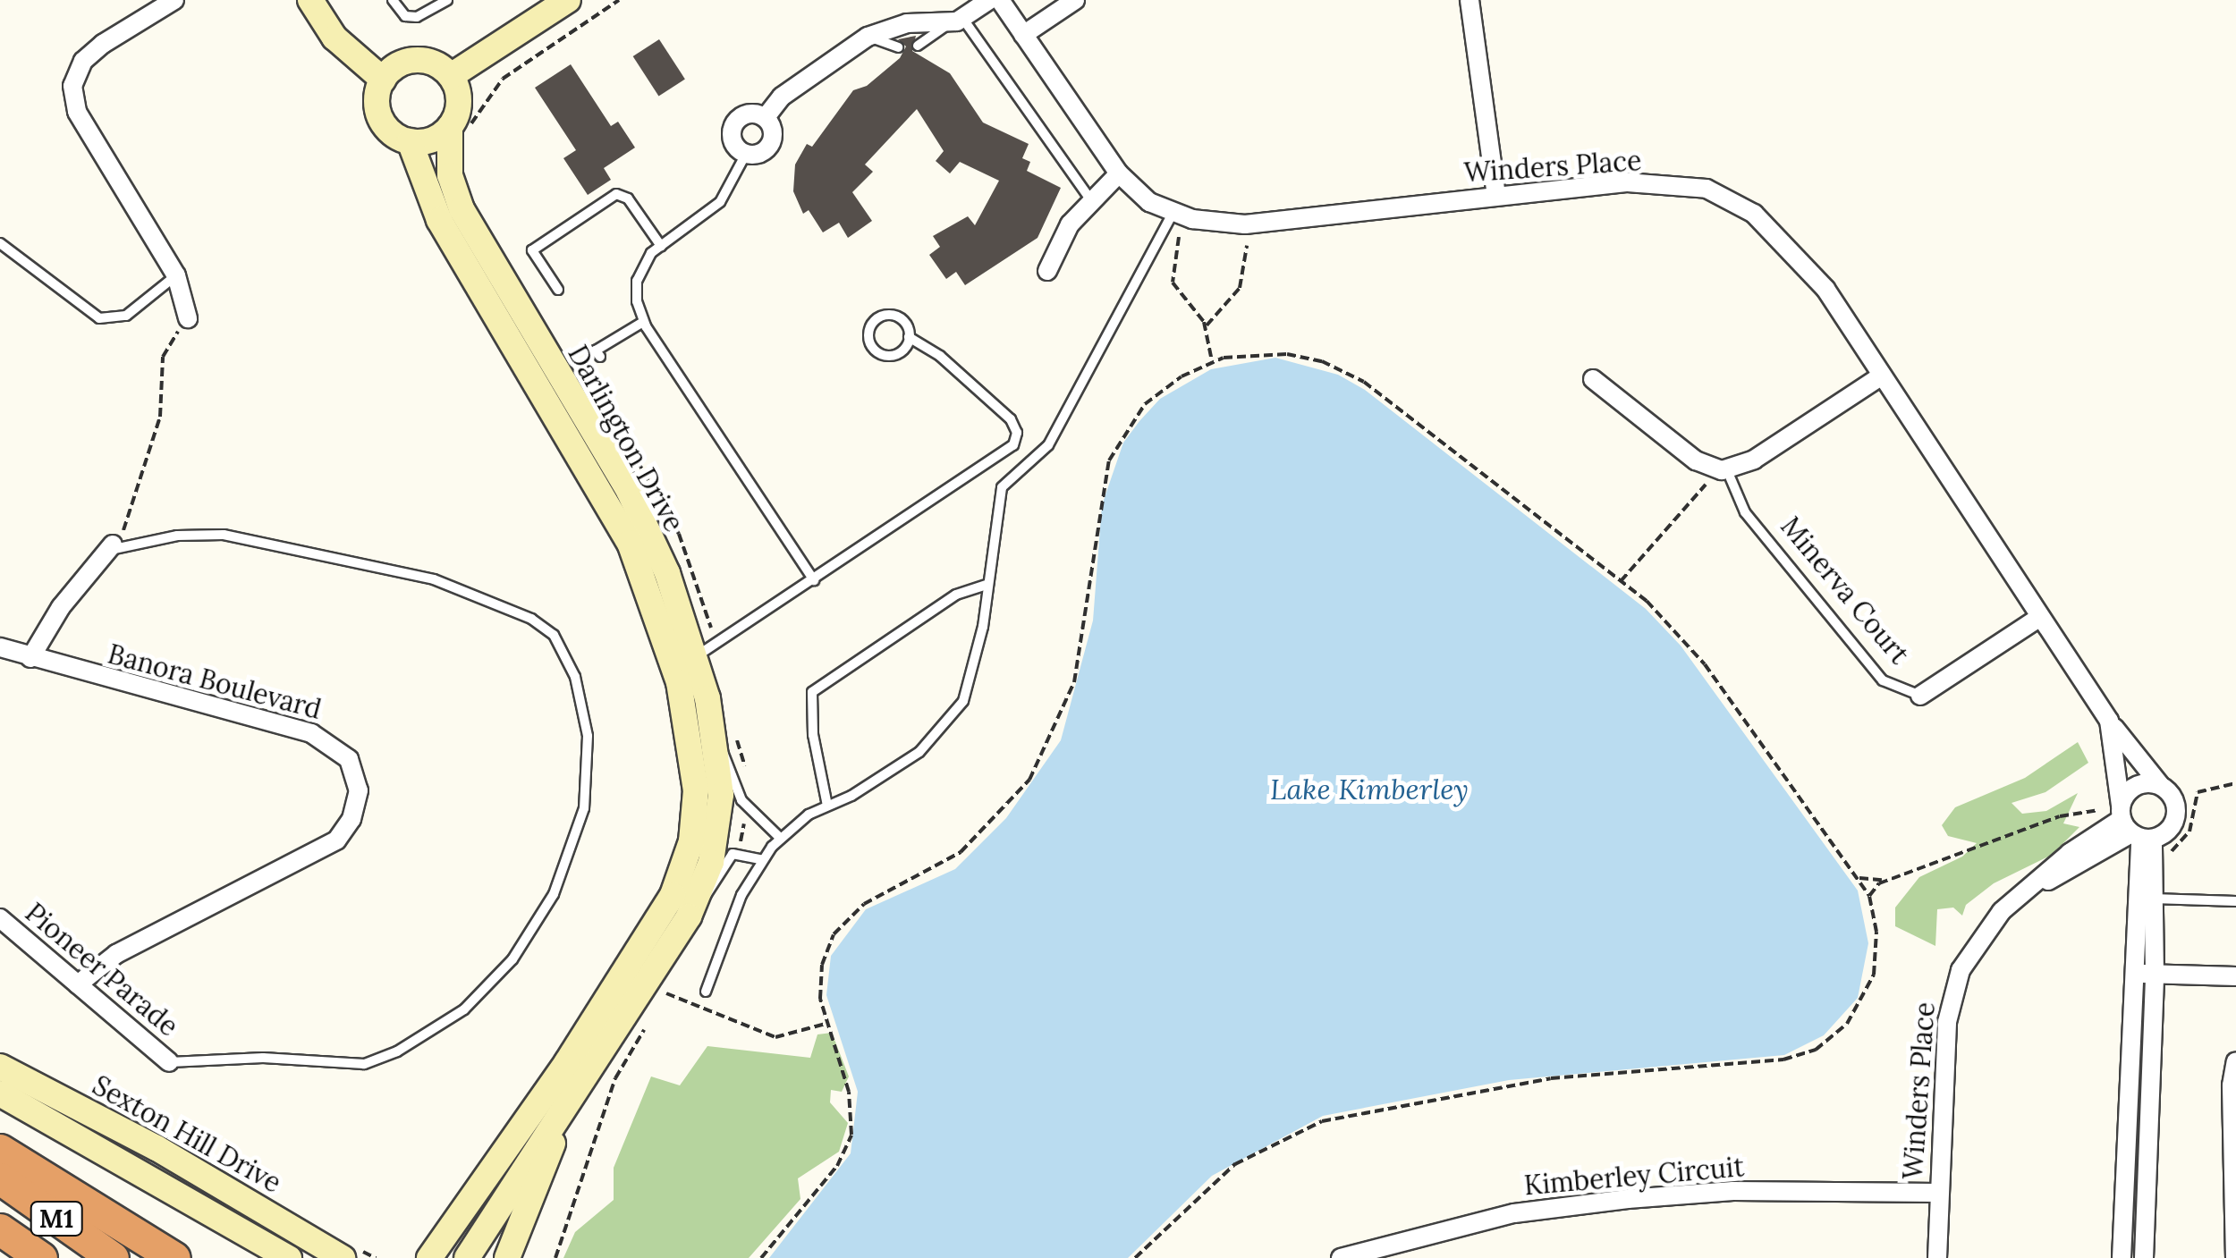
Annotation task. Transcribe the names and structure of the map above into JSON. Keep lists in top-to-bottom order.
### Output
{
  "streets": {
    "highway": ["M1"],
    "street": [
      "Winders Place",
      "Darlington Drive",
      "Minerva Court",
      "Banora Boulevard",
      "Pioneer Parade",
      "Sexton Hill Drive",
      "Kimberley Circuit"
    ]
  },
  "crossings": [
    ["Winders Place", "Minerva Court"],
    ["Winders Place", "Kimberley Circuit"],
    ["Banora Boulevard", "Pioneer Parade"]
  ],
  "water": ["Lake Kimberley"]
}
